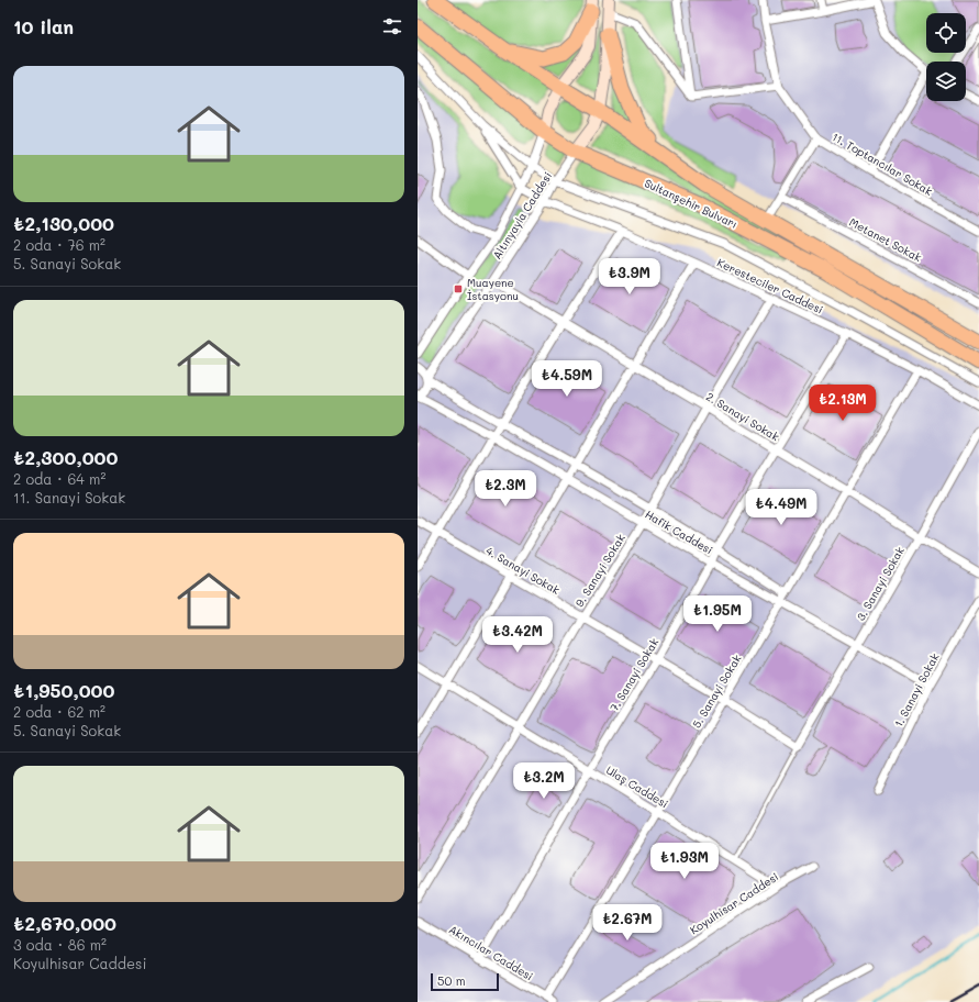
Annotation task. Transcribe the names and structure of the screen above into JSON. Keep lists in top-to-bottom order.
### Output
{
  "streets": {
    "highway": ["Sultanşehir Bulvarı"],
    "street": [
      "11. Toptancılar Sokak",
      "Altınyayla Caddesi",
      "Metanet Sokak",
      "Keresteciler Caddesi",
      "2. Sanayi Sokak",
      "Hafik Caddesi",
      "4. Sanayi Sokak",
      "9. Sanayi Sokak",
      "3. Sanayi Sokak",
      "7. Sanayi Sokak",
      "1. Sanayi Sokak",
      "5. Sanayi Sokak",
      "Ulaş Caddesi",
      "Koyulhisar Caddesi",
      "Akıncılar Caddesi"
    ]
  },
  "crossings": [
    ["Sultanşehir Bulvarı", "Altınyayla Caddesi"],
    ["Altınyayla Caddesi", "Keresteciler Caddesi"],
    ["Altınyayla Caddesi", "2. Sanayi Sokak"],
    ["Altınyayla Caddesi", "Hafik Caddesi"],
    ["Keresteciler Caddesi", "9. Sanayi Sokak"],
    ["Keresteciler Caddesi", "7. Sanayi Sokak"],
    ["Keresteciler Caddesi", "5. Sanayi Sokak"],
    ["2. Sanayi Sokak", "9. Sanayi Sokak"],
    ["2. Sanayi Sokak", "3. Sanayi Sokak"],
    ["2. Sanayi Sokak", "7. Sanayi Sokak"],
    ["2. Sanayi Sokak", "5. Sanayi Sokak"],
    ["Hafik Caddesi", "9. Sanayi Sokak"],
    ["Hafik Caddesi", "3. Sanayi Sokak"],
    ["Hafik Caddesi", "7. Sanayi Sokak"],
    ["Hafik Caddesi", "1. Sanayi Sokak"],
    ["Hafik Caddesi", "5. Sanayi Sokak"],
    ["4. Sanayi Sokak", "9. Sanayi Sokak"],
    ["4. Sanayi Sokak", "3. Sanayi Sokak"],
    ["4. Sanayi Sokak", "7. Sanayi Sokak"],
    ["4. Sanayi Sokak", "5. Sanayi Sokak"],
    ["9. Sanayi Sokak", "Ulaş Caddesi"],
    ["7. Sanayi Sokak", "Ulaş Caddesi"],
    ["7. Sanayi Sokak", "Akıncılar Caddesi"],
    ["5. Sanayi Sokak", "Ulaş Caddesi"],
    ["5. Sanayi Sokak", "Akıncılar Caddesi"],
    ["Ulaş Caddesi", "Koyulhisar Caddesi"]
  ],
  "places": {
    "transit": ["Muayene İstasyonu"]
  },
  "scale_bar": "50 m",
  "page": {
    "heading": "10 ilan",
    "list": [
      {
        "name": "₺2,130,000",
        "note": "2 oda · 76 m² · 5. Sanayi Sokak"
      },
      {
        "name": "₺2,300,000",
        "note": "2 oda · 64 m² · 11. Sanayi Sokak"
      },
      {
        "name": "₺1,950,000",
        "note": "2 oda · 62 m² · 5. Sanayi Sokak"
      },
      {
        "name": "₺2,670,000",
        "note": "3 oda · 86 m² · Koyulhisar Caddesi"
      }
    ],
    "price": [
      "₺3.9M",
      "₺4.59M",
      "₺2.13M",
      "₺2.3M",
      "₺4.49M",
      "₺1.95M",
      "₺3.42M",
      "₺3.2M",
      "₺1.93M",
      "₺2.67M"
    ],
    "scale": "50 m"
  }
}
